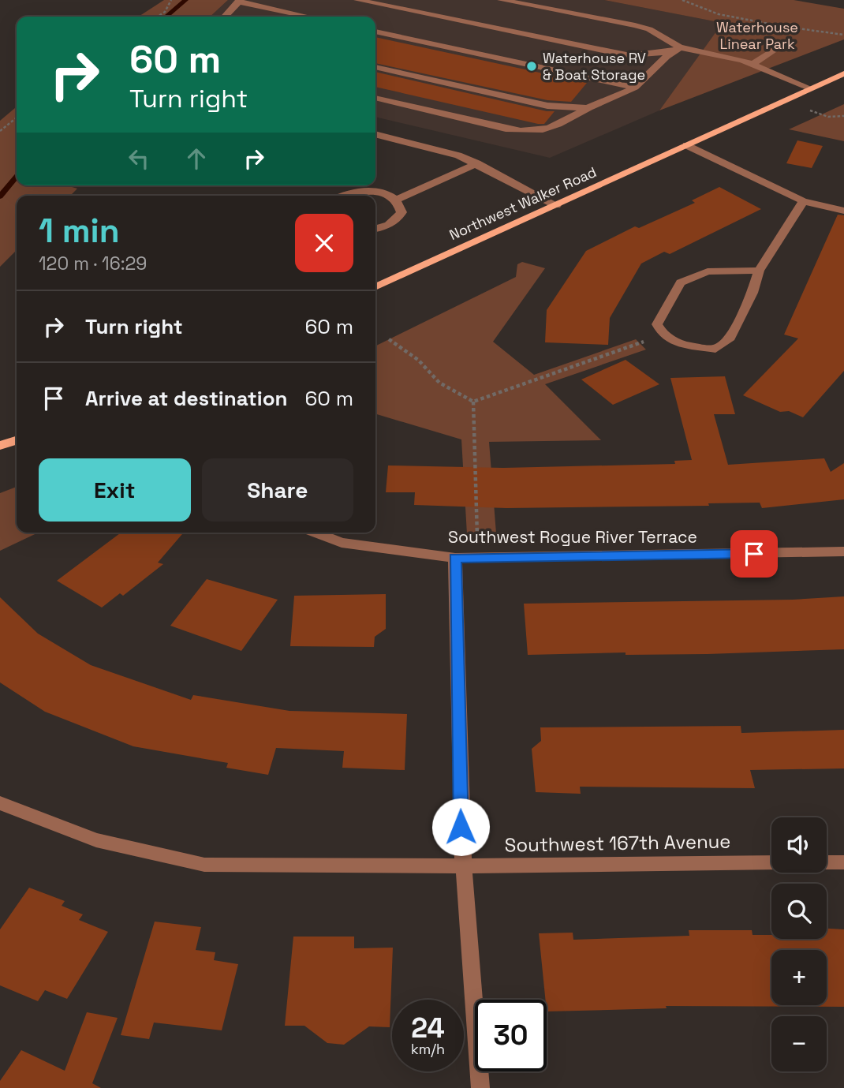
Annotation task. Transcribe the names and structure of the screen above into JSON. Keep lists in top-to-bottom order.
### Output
{
  "streets": {
    "main road": ["Northwest Walker Road"],
    "street": ["Southwest Rogue River Terrace", "Southwest 167th Avenue"]
  },
  "parks": ["Waterhouse Linear Park"],
  "places": ["Waterhouse RV & Boat Storage"],
  "page": {
    "turn": ["60 m", "Turn right"],
    "heading": ["1 min", "120 m · 16:29"],
    "list": [
      {
        "name": "Turn right",
        "value": "60 m"
      },
      {
        "name": "Arrive at destination",
        "value": "60 m"
      }
    ],
    "buttons": ["Exit", "Share"],
    "map_buttons": ["+", "−"],
    "speed": "24 km/h",
    "limit": "30"
  }
}
